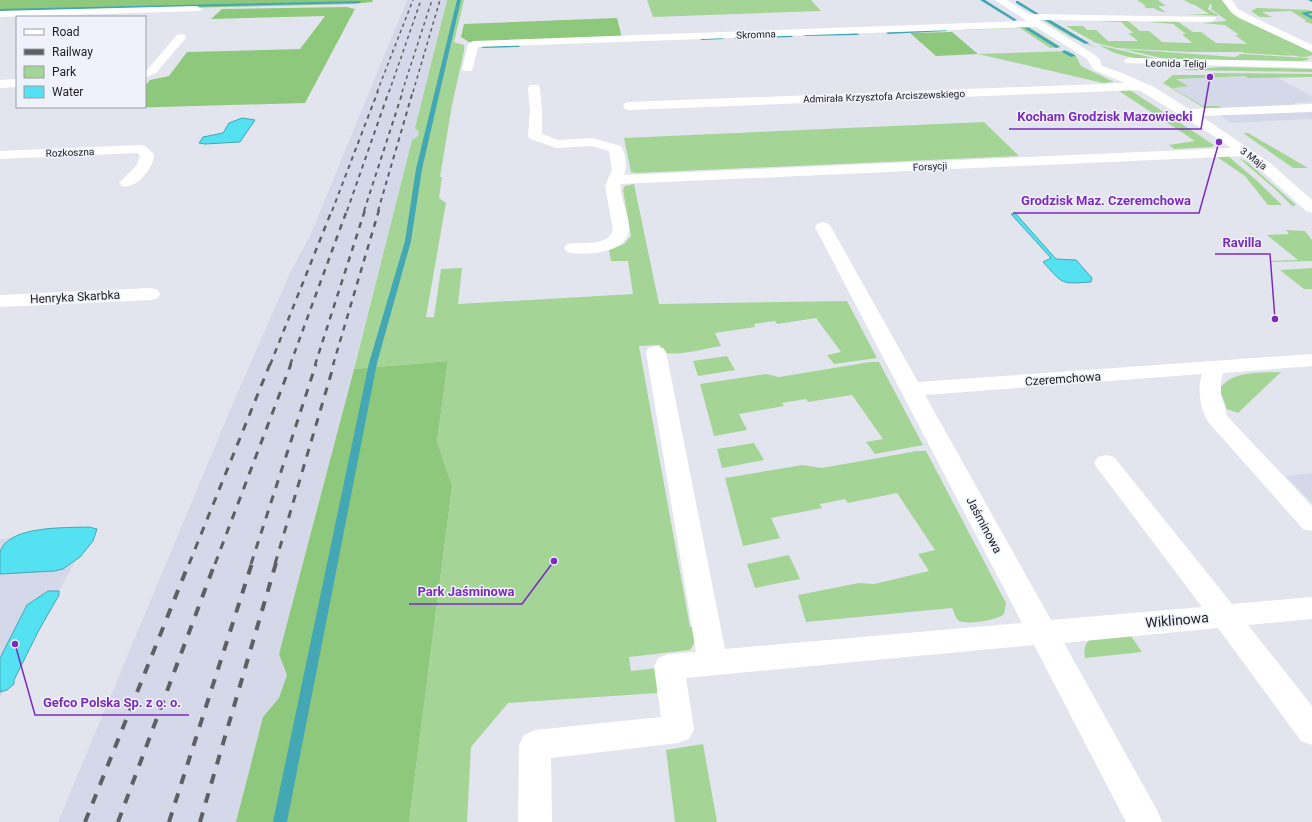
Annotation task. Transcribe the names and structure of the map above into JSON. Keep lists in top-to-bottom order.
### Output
{
  "streets": {
    "street": [
      "Skromna",
      "Leonida Teligi",
      "Admirała Krzysztofa Arciszewskiego",
      "Rozkoszna",
      "3 Maja",
      "Forsycji",
      "Henryka Skarbka",
      "Czeremchowa",
      "Jaśminowa",
      "Wiklinowa"
    ]
  },
  "crossings": [
    ["Skromna", "3 Maja"],
    ["Leonida Teligi", "Admirała Krzysztofa Arciszewskiego"],
    ["Leonida Teligi", "3 Maja"],
    ["Admirała Krzysztofa Arciszewskiego", "3 Maja"],
    ["3 Maja", "Forsycji"],
    ["Czeremchowa", "Jaśminowa"],
    ["Jaśminowa", "Wiklinowa"]
  ],
  "places": [
    "Kocham Grodzisk Mazowiecki",
    "Grodzisk Maz. Czeremchowa",
    "Ravilla",
    "Park Jaśminowa",
    "Gefco Polska Sp. z o. o."
  ],
  "legend": [
    "Road",
    "Railway",
    "Park",
    "Water"
  ]
}
